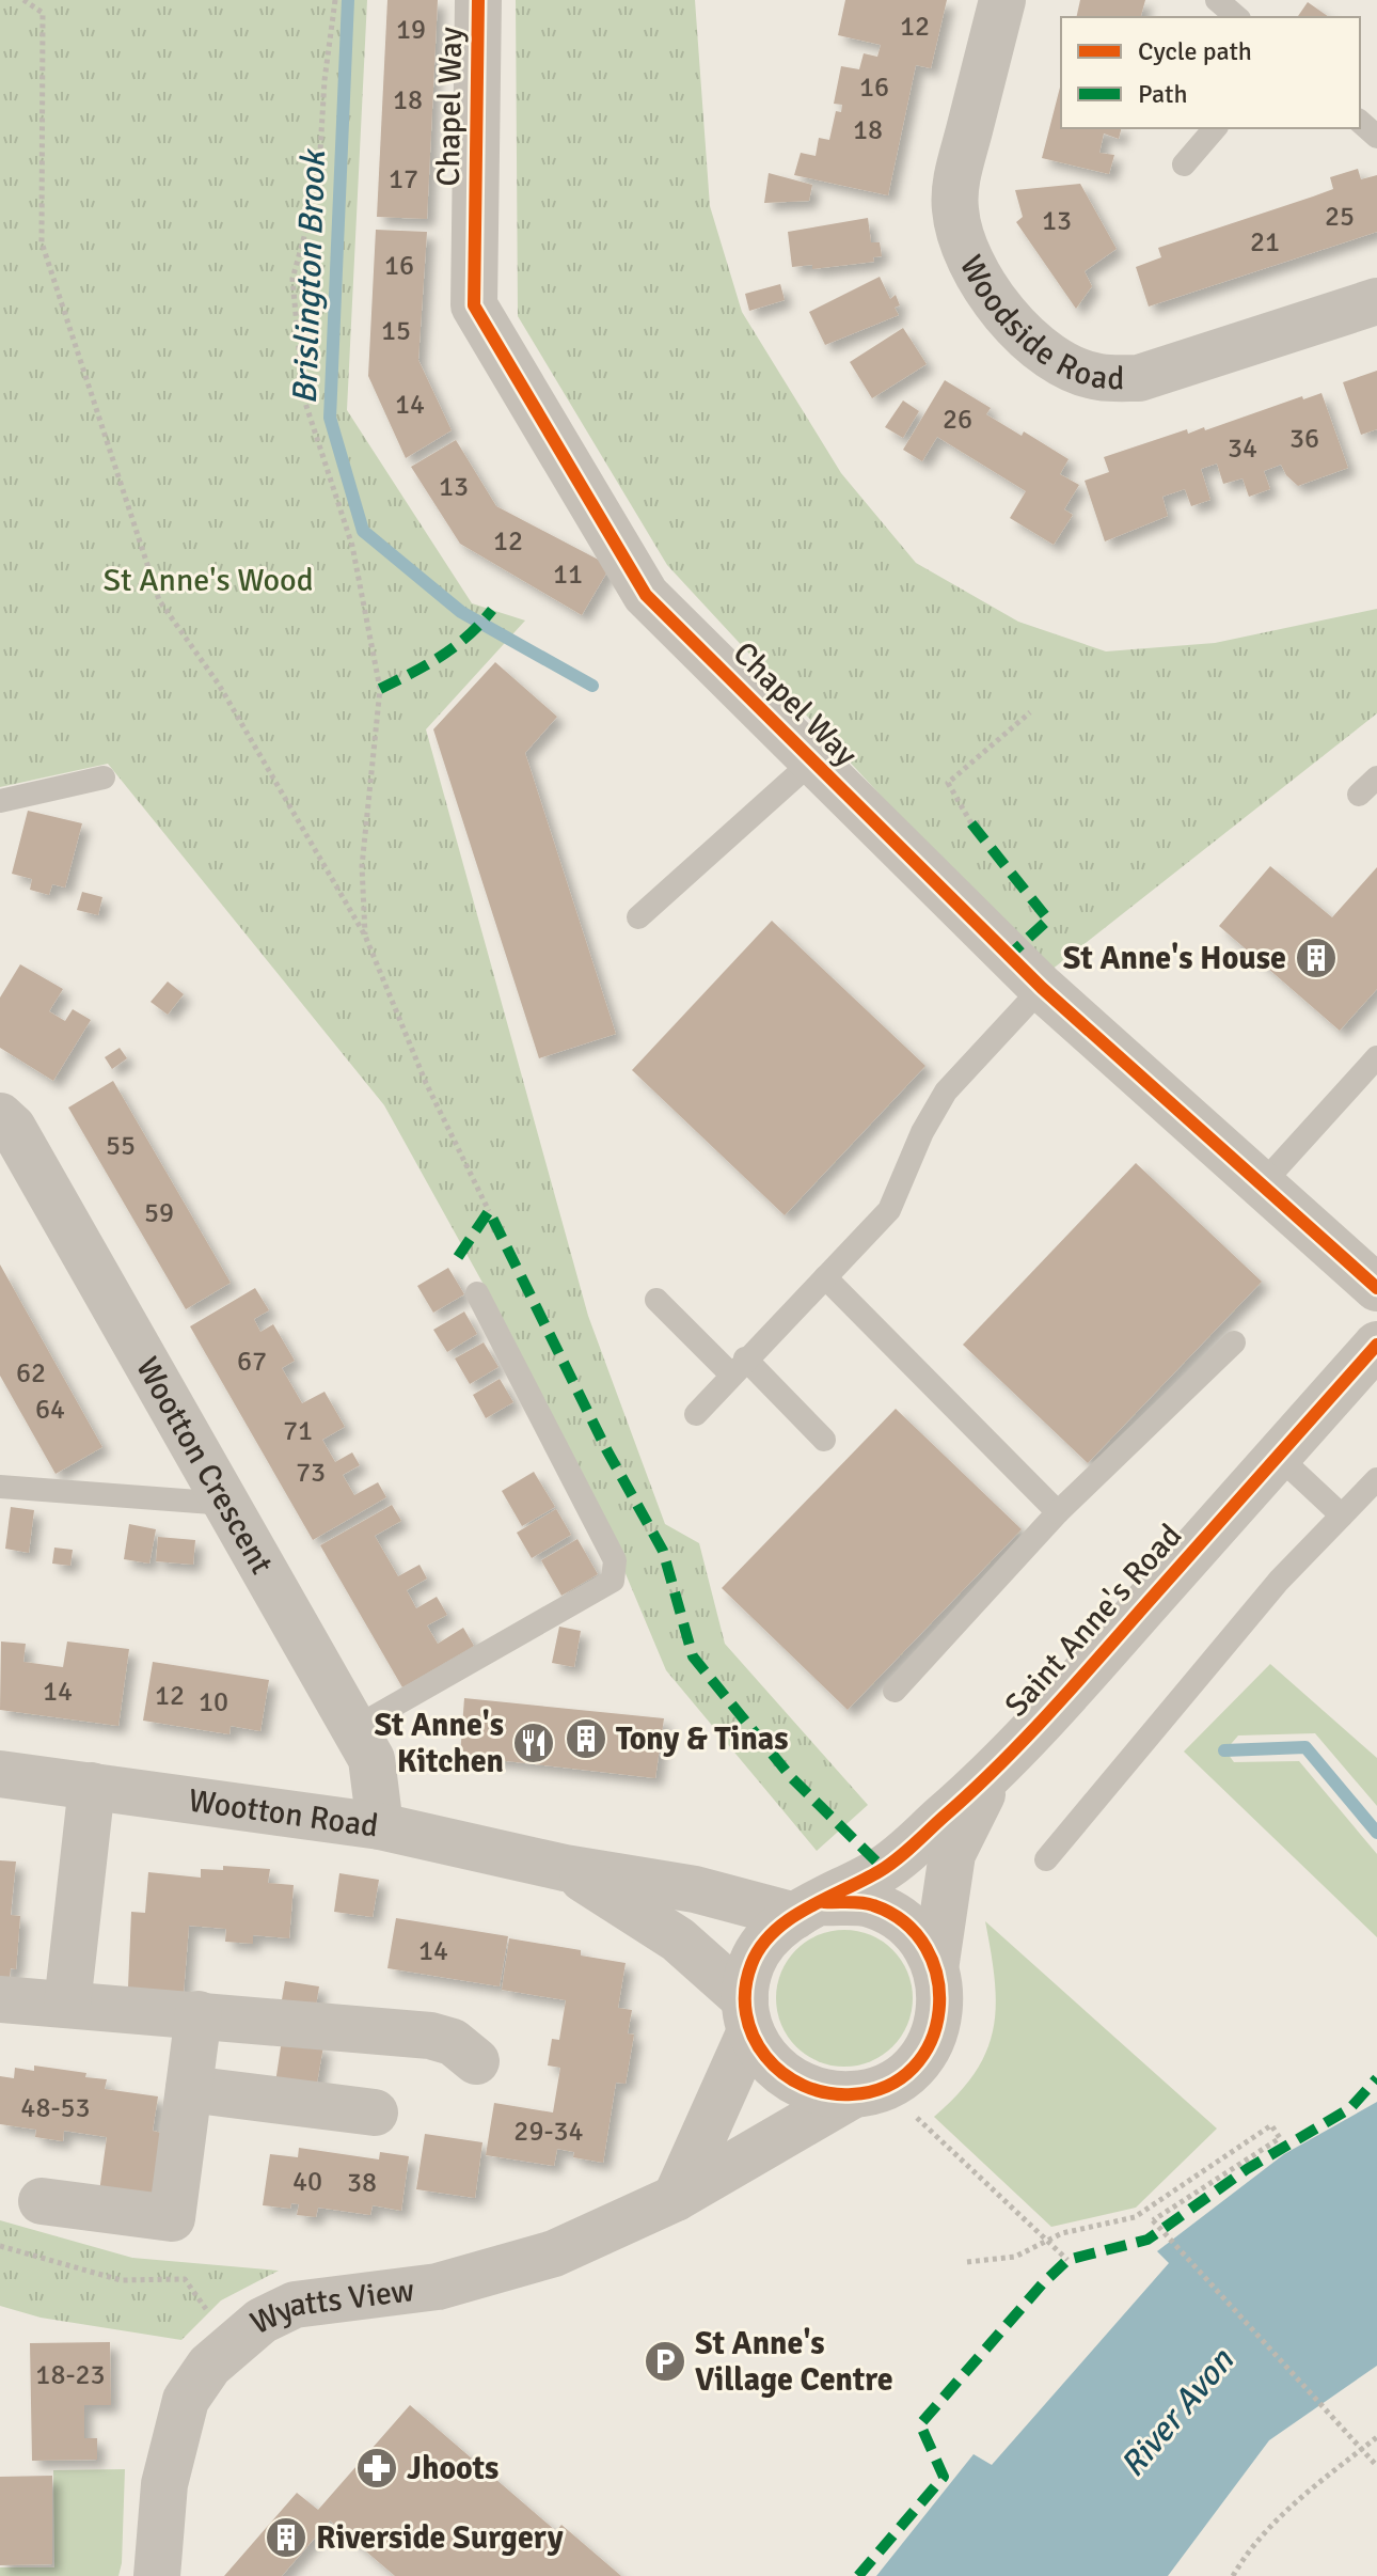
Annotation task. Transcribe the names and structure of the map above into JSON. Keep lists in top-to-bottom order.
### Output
{
  "streets": {
    "street": [
      "Chapel Way",
      "Woodside Road",
      "Wootton Crescent",
      "Saint Anne's Road",
      "Wootton Road",
      "Wyatts View"
    ]
  },
  "crossings": [
    ["Wootton Crescent", "Wootton Road"],
    ["Saint Anne's Road", "Wootton Road"],
    ["Saint Anne's Road", "Wyatts View"],
    ["Wootton Road", "Wyatts View"]
  ],
  "water": ["Brislington Brook", "River Avon"],
  "parks": ["St Anne's Wood"],
  "places": {
    "building": ["St Anne's House", "Tony & Tinas", "Riverside Surgery"],
    "restaurant": ["St Anne's Kitchen"],
    "parking": ["St Anne's Village Centre"],
    "pharmacy": ["Jhoots"]
  },
  "house_numbers": [
    "12",
    "19",
    "16",
    "18",
    "18",
    "17",
    "25",
    "13",
    "21",
    "16",
    "15",
    "14",
    "26",
    "36",
    "34",
    "13",
    "12",
    "11",
    "55",
    "59",
    "67",
    "62",
    "64",
    "71",
    "73",
    "14",
    "12",
    "10",
    "14",
    "48-53",
    "29-34",
    "40",
    "38",
    "18-23"
  ],
  "legend": ["Cycle path", "Path"]
}
